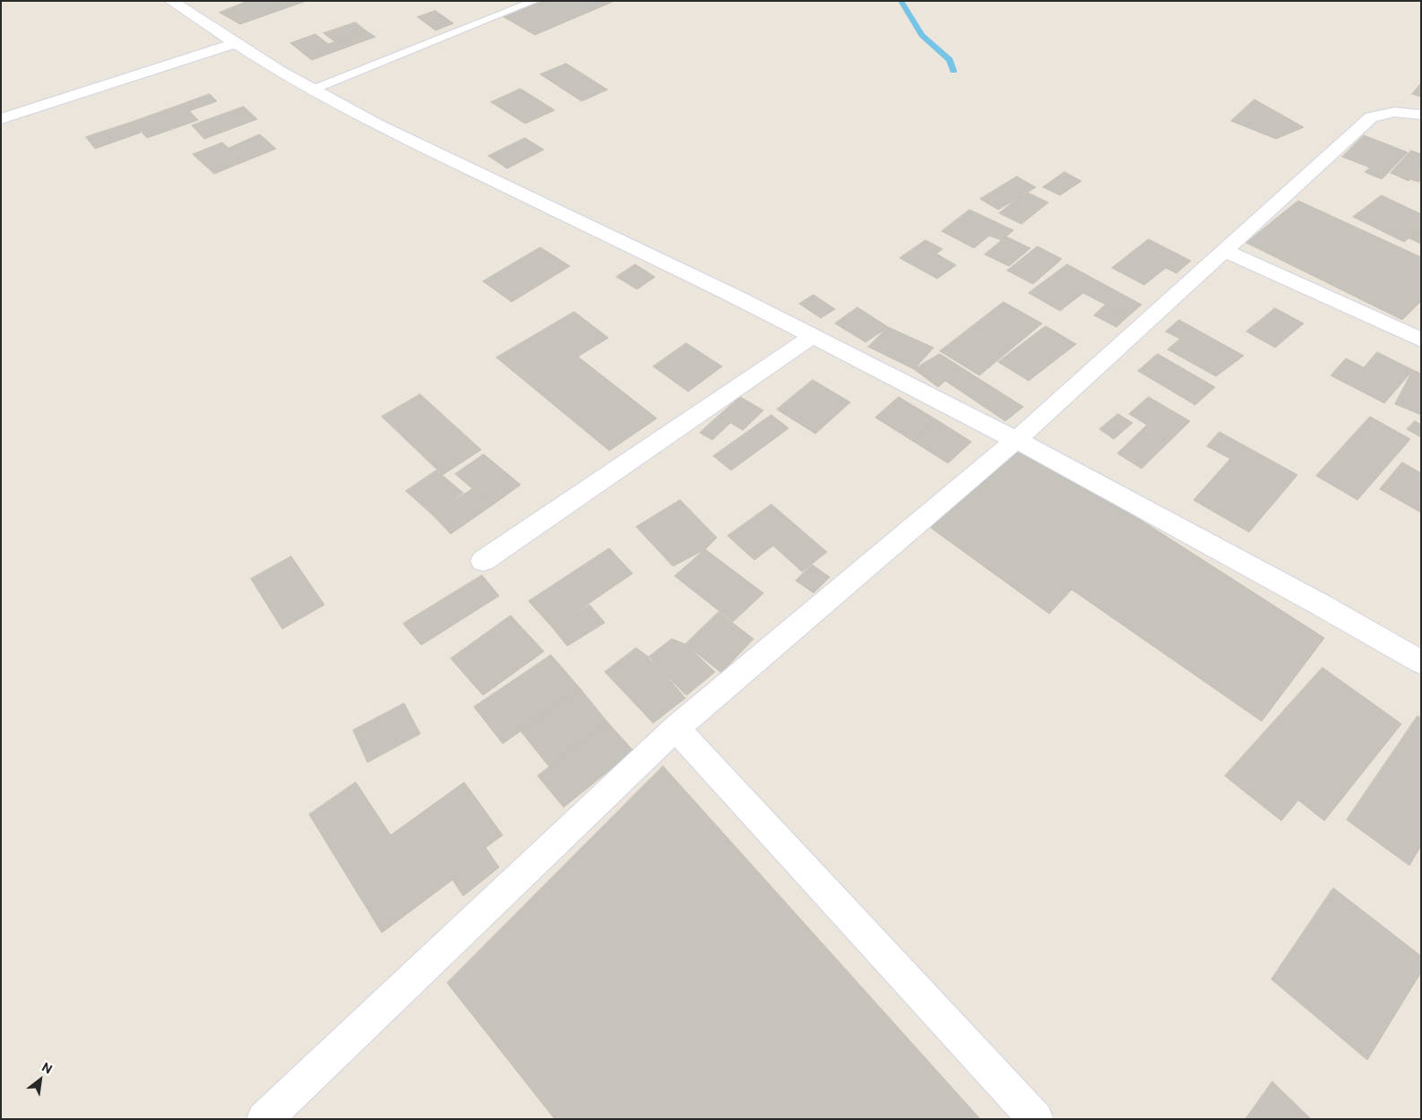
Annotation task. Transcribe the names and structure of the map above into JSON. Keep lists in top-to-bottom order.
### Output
{
  "north": "top right"
}
